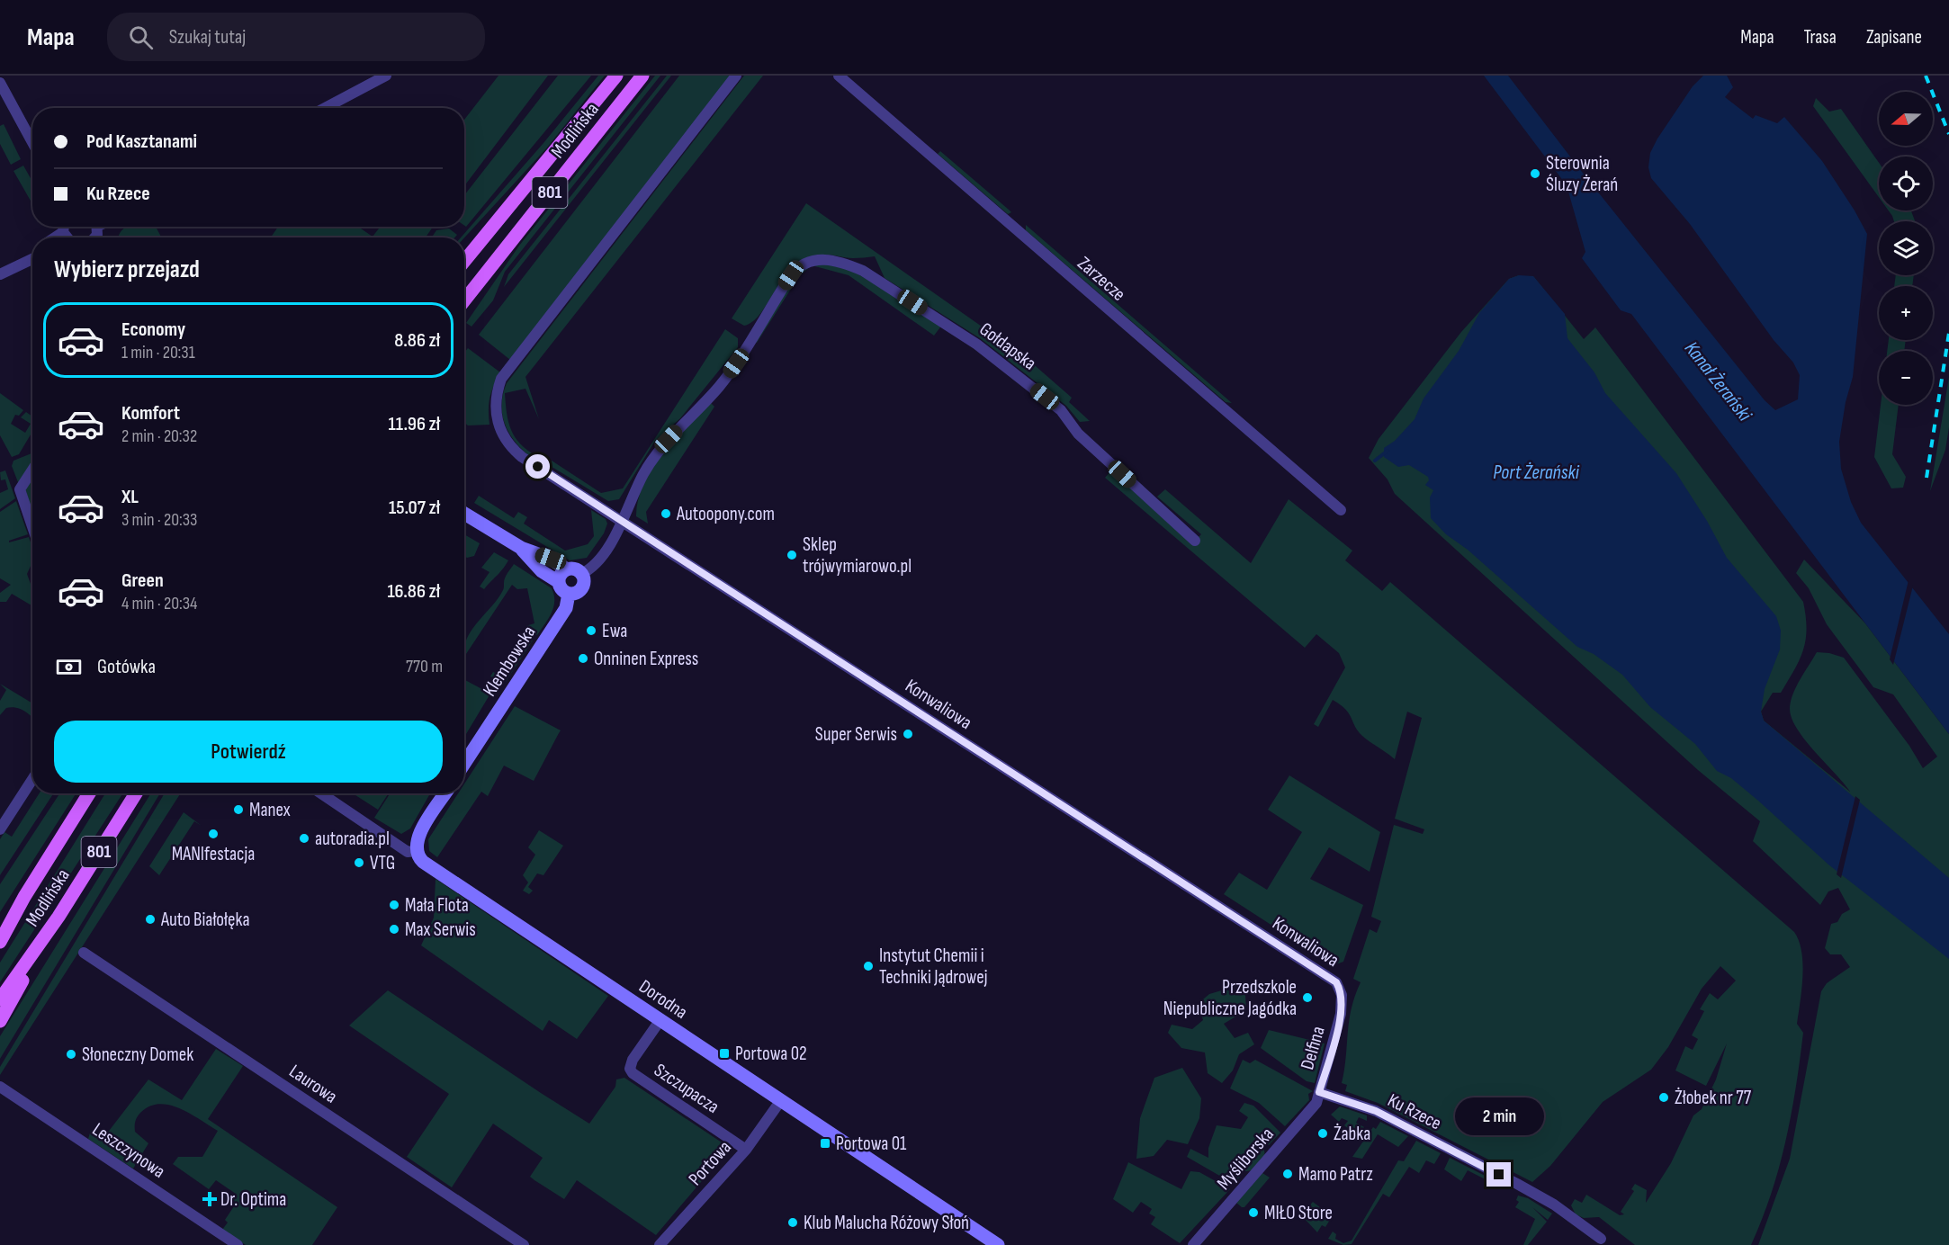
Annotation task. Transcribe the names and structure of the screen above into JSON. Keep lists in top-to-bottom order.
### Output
{
  "streets": {
    "main road": ["Modlińska", "801"],
    "street": [
      "Zarzecze",
      "Gołdapska",
      "Klembowska",
      "Konwaliowa",
      "Dorodna",
      "Delfina",
      "Laurowa",
      "Szczupacza",
      "Ku Rzece",
      "Leszczynowa",
      "Myśliborska",
      "Portowa"
    ]
  },
  "crossings": [
    ["Gołdapska", "Konwaliowa"],
    ["Konwaliowa", "Delfina"],
    ["Dorodna", "Szczupacza"],
    ["Dorodna", "Portowa"],
    ["Delfina", "Ku Rzece"],
    ["Delfina", "Myśliborska"],
    ["Szczupacza", "Portowa"],
    ["Ku Rzece", "Myśliborska"]
  ],
  "water": ["Kanał Żerański", "Port Żerański"],
  "places": {
    "other": [
      "Sterownia Śluzy Żerań",
      "Autoopony.com",
      "Sklep trójwymiarowo.pl",
      "Ewa",
      "Onninen Express",
      "Super Serwis",
      "Manex",
      "MANIfestacja",
      "autoradia.pl",
      "VTG",
      "Mała Flota",
      "Auto Białołęka",
      "Max Serwis",
      "Instytut Chemii i Techniki Jądrowej",
      "Przedszkole Niepubliczne Jagódka",
      "Słoneczny Domek",
      "Żłobek nr 77",
      "Żabka",
      "Mamo Patrz",
      "MIŁO Store",
      "Klub Malucha Różowy Słoń"
    ],
    "transit": ["Portowa 02", "Portowa 01"],
    "health": ["Dr. Optima"]
  },
  "north": "left",
  "page": {
    "header": "Mapa",
    "search": "Szukaj tutaj",
    "nav": ["Mapa", "Trasa", "Zapisane"],
    "map_buttons": ["+", "−"],
    "banner": ["Pod Kasztanami", "Ku Rzece"],
    "heading": "Wybierz przejazd",
    "list": [
      {
        "name": "Economy",
        "note": "1 min · 20:31",
        "value": "8.86 zł"
      },
      {
        "name": "Komfort",
        "note": "2 min · 20:32",
        "value": "11.96 zł"
      },
      {
        "name": "XL",
        "note": "3 min · 20:33",
        "value": "15.07 zł"
      },
      {
        "name": "Green",
        "note": "4 min · 20:34",
        "value": "16.86 zł"
      }
    ],
    "pay": ["Gotówka", "770 m"],
    "buttons": "Potwierdź",
    "bubble": "2 min"
  }
}
